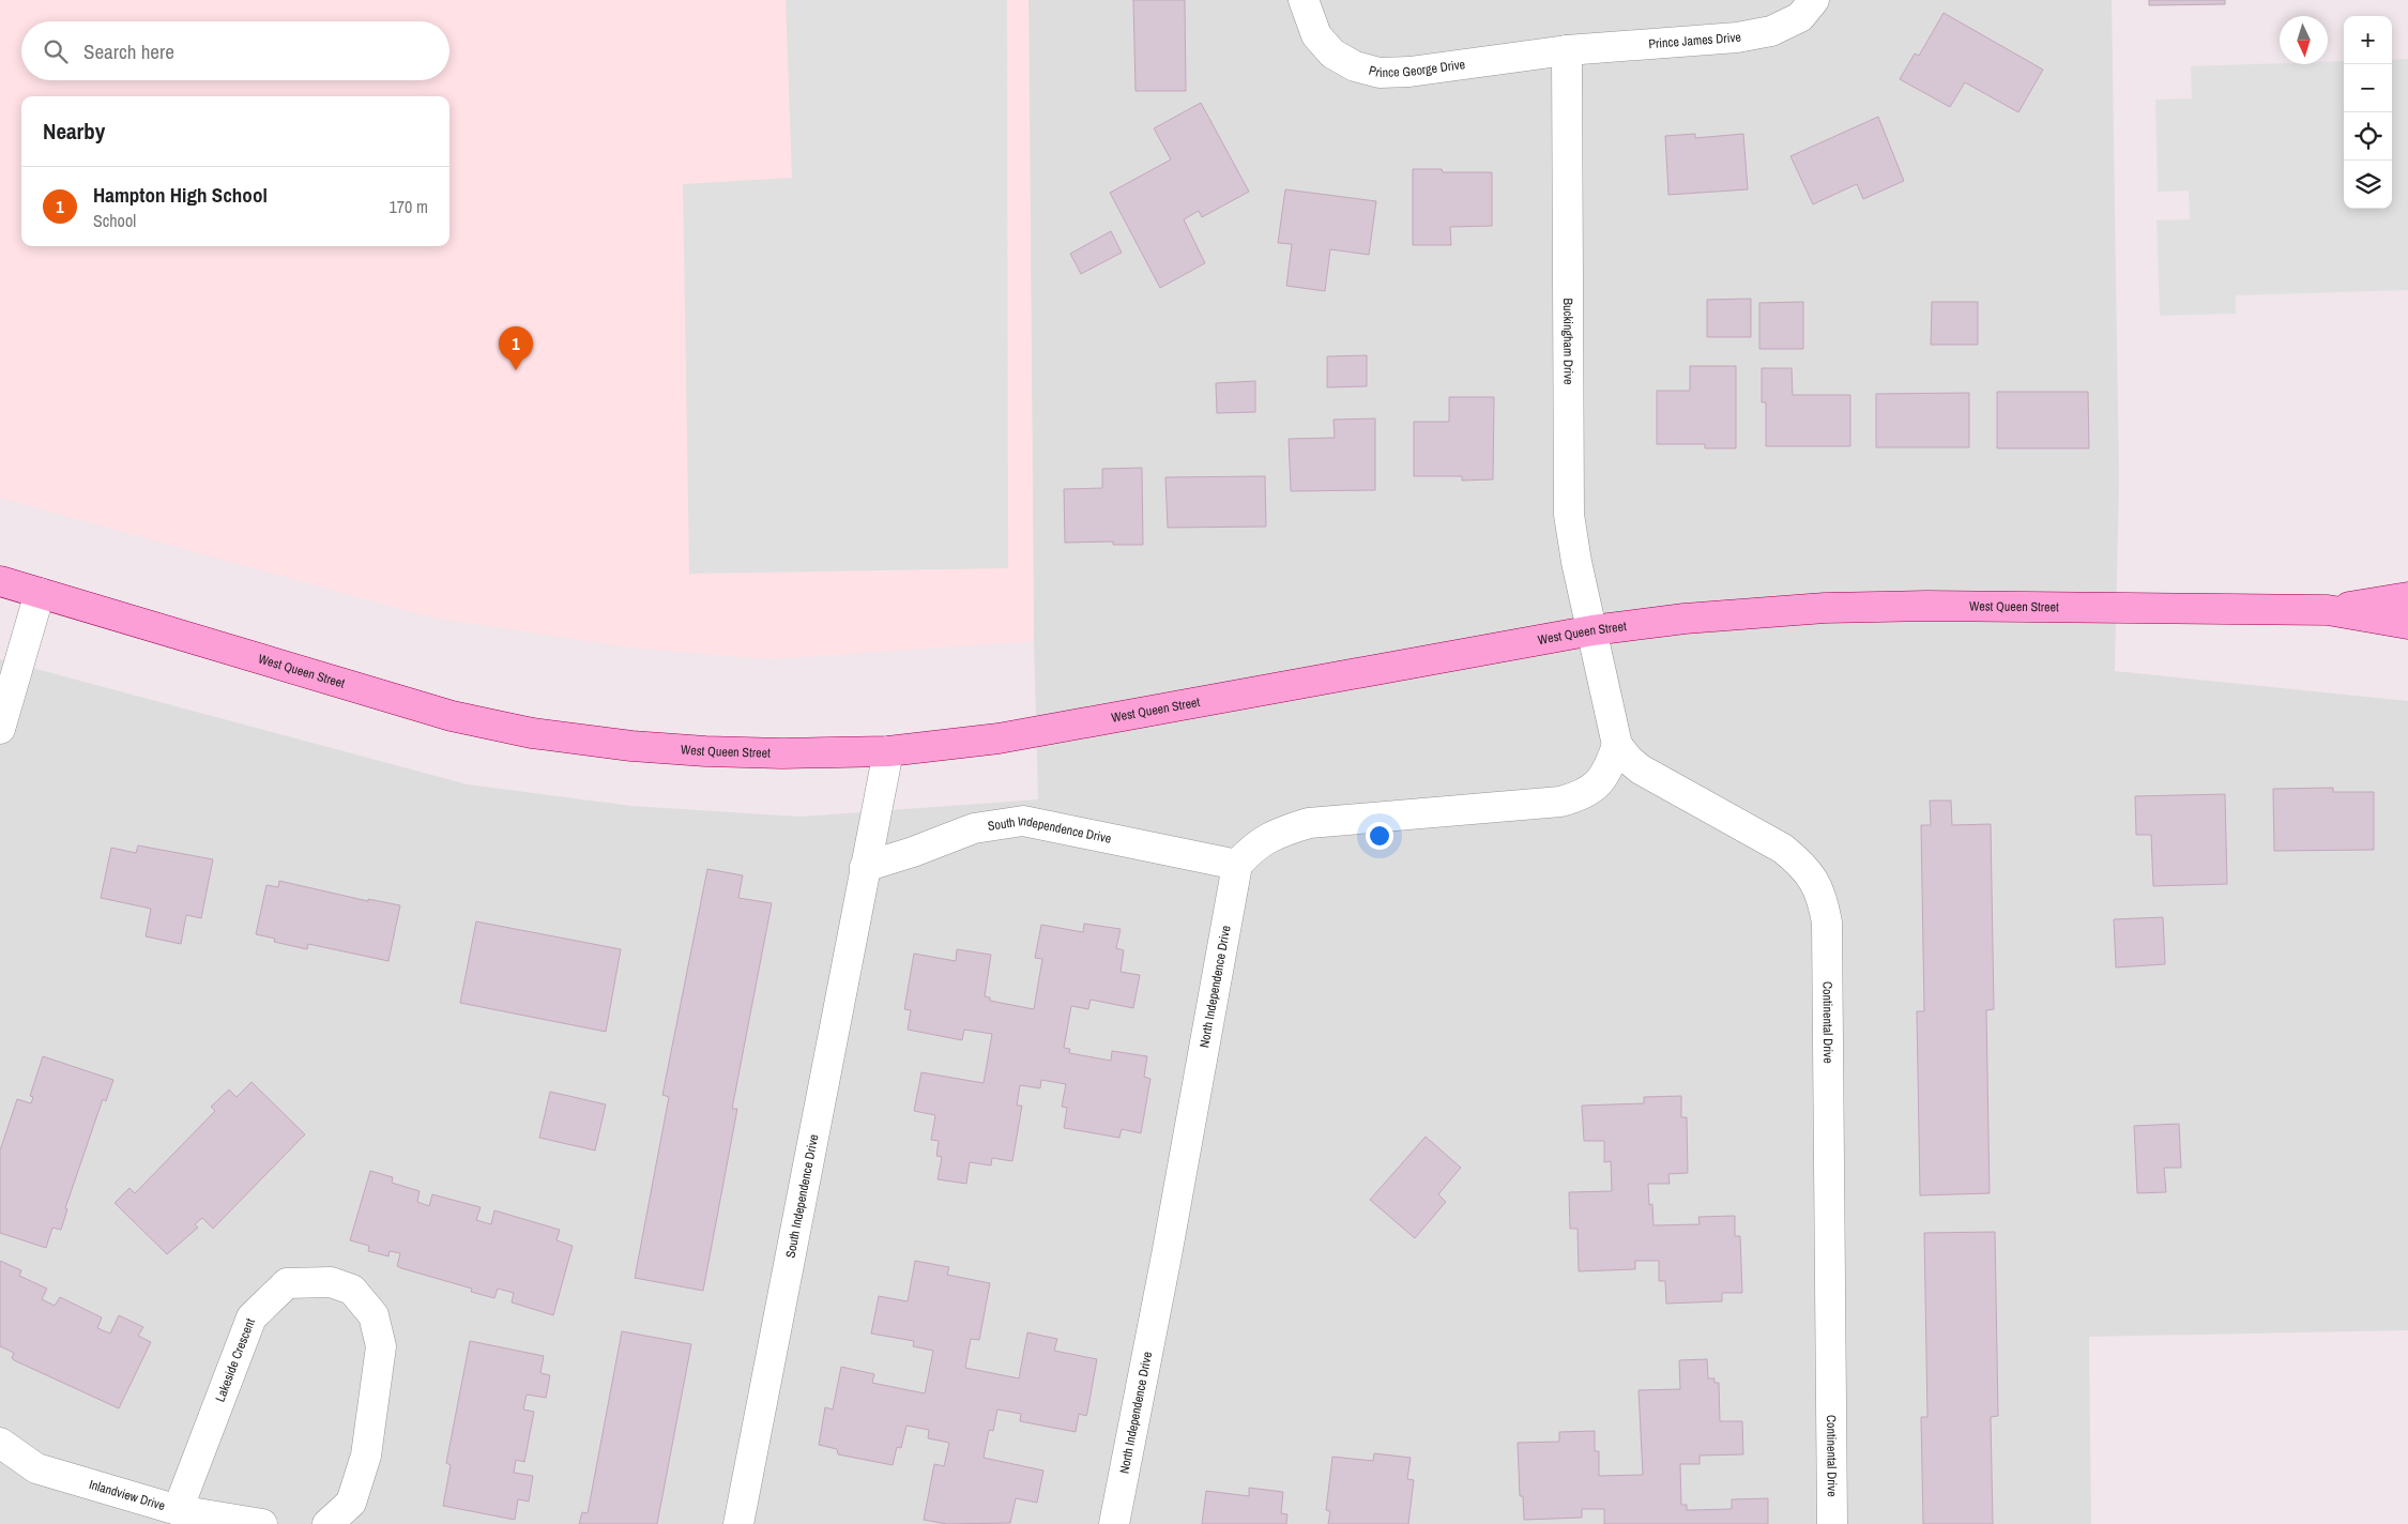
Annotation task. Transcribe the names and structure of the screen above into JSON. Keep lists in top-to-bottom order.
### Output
{
  "streets": {
    "main road": ["West Queen Street"],
    "street": [
      "Prince James Drive",
      "Prince George Drive",
      "Buckingham Drive",
      "South Independence Drive",
      "North Independence Drive",
      "Continental Drive",
      "Lakeside Crescent",
      "Inlandview Drive"
    ]
  },
  "crossings": [
    ["Prince James Drive", "Prince George Drive"],
    ["Prince James Drive", "Buckingham Drive"],
    ["Prince George Drive", "Buckingham Drive"],
    ["Buckingham Drive", "West Queen Street"],
    ["West Queen Street", "South Independence Drive"],
    ["South Independence Drive", "North Independence Drive"],
    ["Lakeside Crescent", "Inlandview Drive"]
  ],
  "north": "bottom",
  "page": {
    "map_buttons": ["+", "−"],
    "search": "Search here",
    "heading": "Nearby",
    "list": [
      {
        "mark": "1",
        "name": "Hampton High School",
        "note": "School",
        "value": "170 m"
      }
    ],
    "pins": "1"
  }
}
